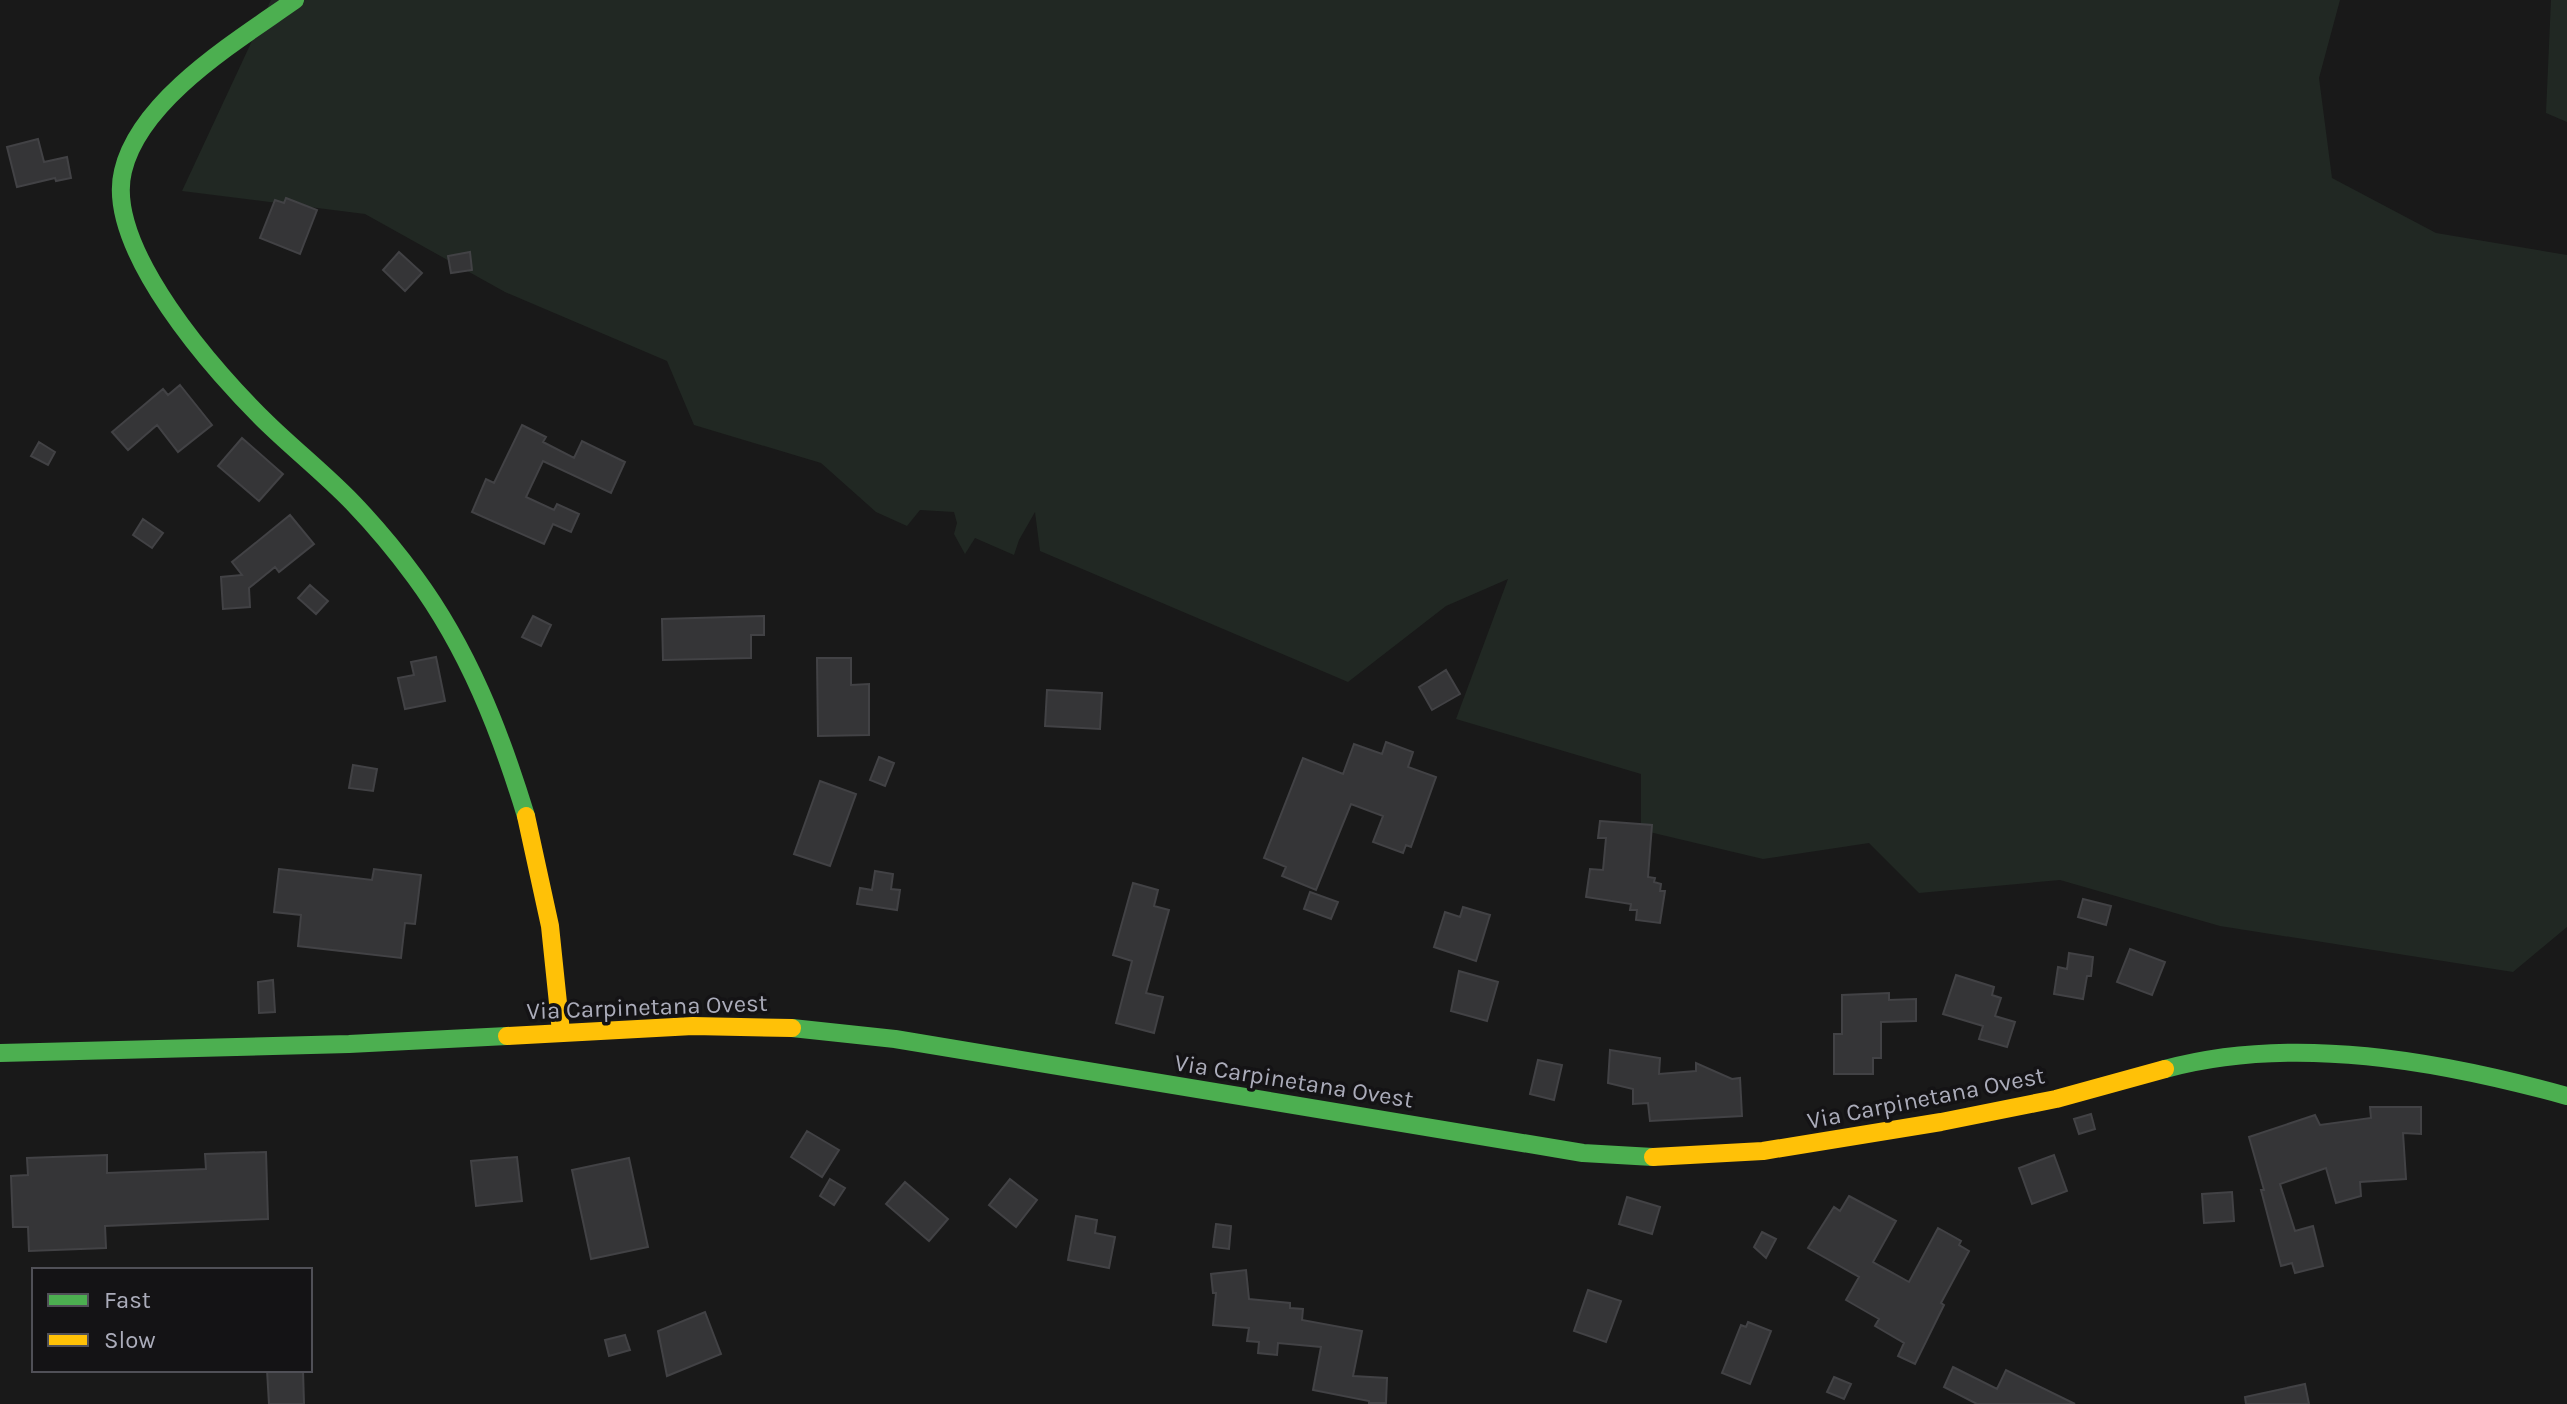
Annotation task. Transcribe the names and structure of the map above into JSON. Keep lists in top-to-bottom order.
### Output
{
  "streets": {
    "main road": ["Via Carpinetana Ovest"]
  },
  "legend": ["Fast", "Slow"]
}
